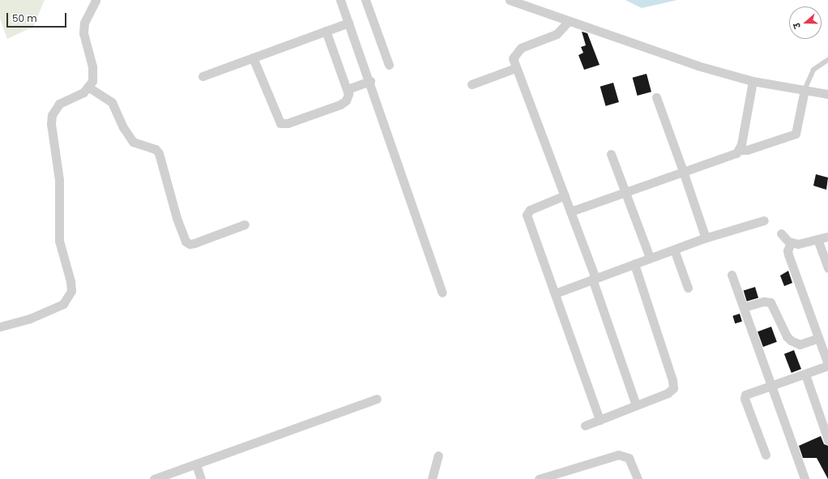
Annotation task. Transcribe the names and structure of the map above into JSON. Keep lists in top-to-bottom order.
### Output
{
  "scale_bar": "50 m",
  "north": "left"
}
